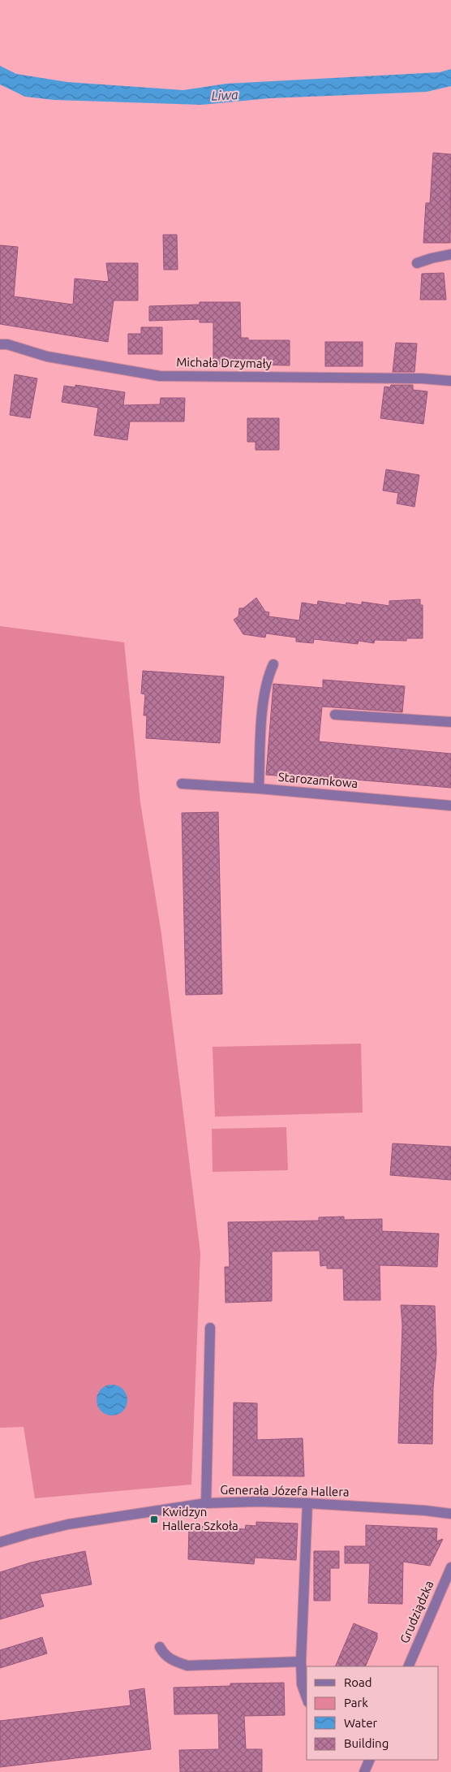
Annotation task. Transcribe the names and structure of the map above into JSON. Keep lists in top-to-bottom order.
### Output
{
  "streets": {
    "street": [
      "Michała Drzymały",
      "Starozamkowa",
      "Generała Józefa Hallera",
      "Grudziądzka"
    ]
  },
  "water": ["Liwa"],
  "places": {
    "transit": ["Kwidzyn Hallera Szkoła"]
  },
  "legend": [
    "Road",
    "Park",
    "Water",
    "Building"
  ]
}
